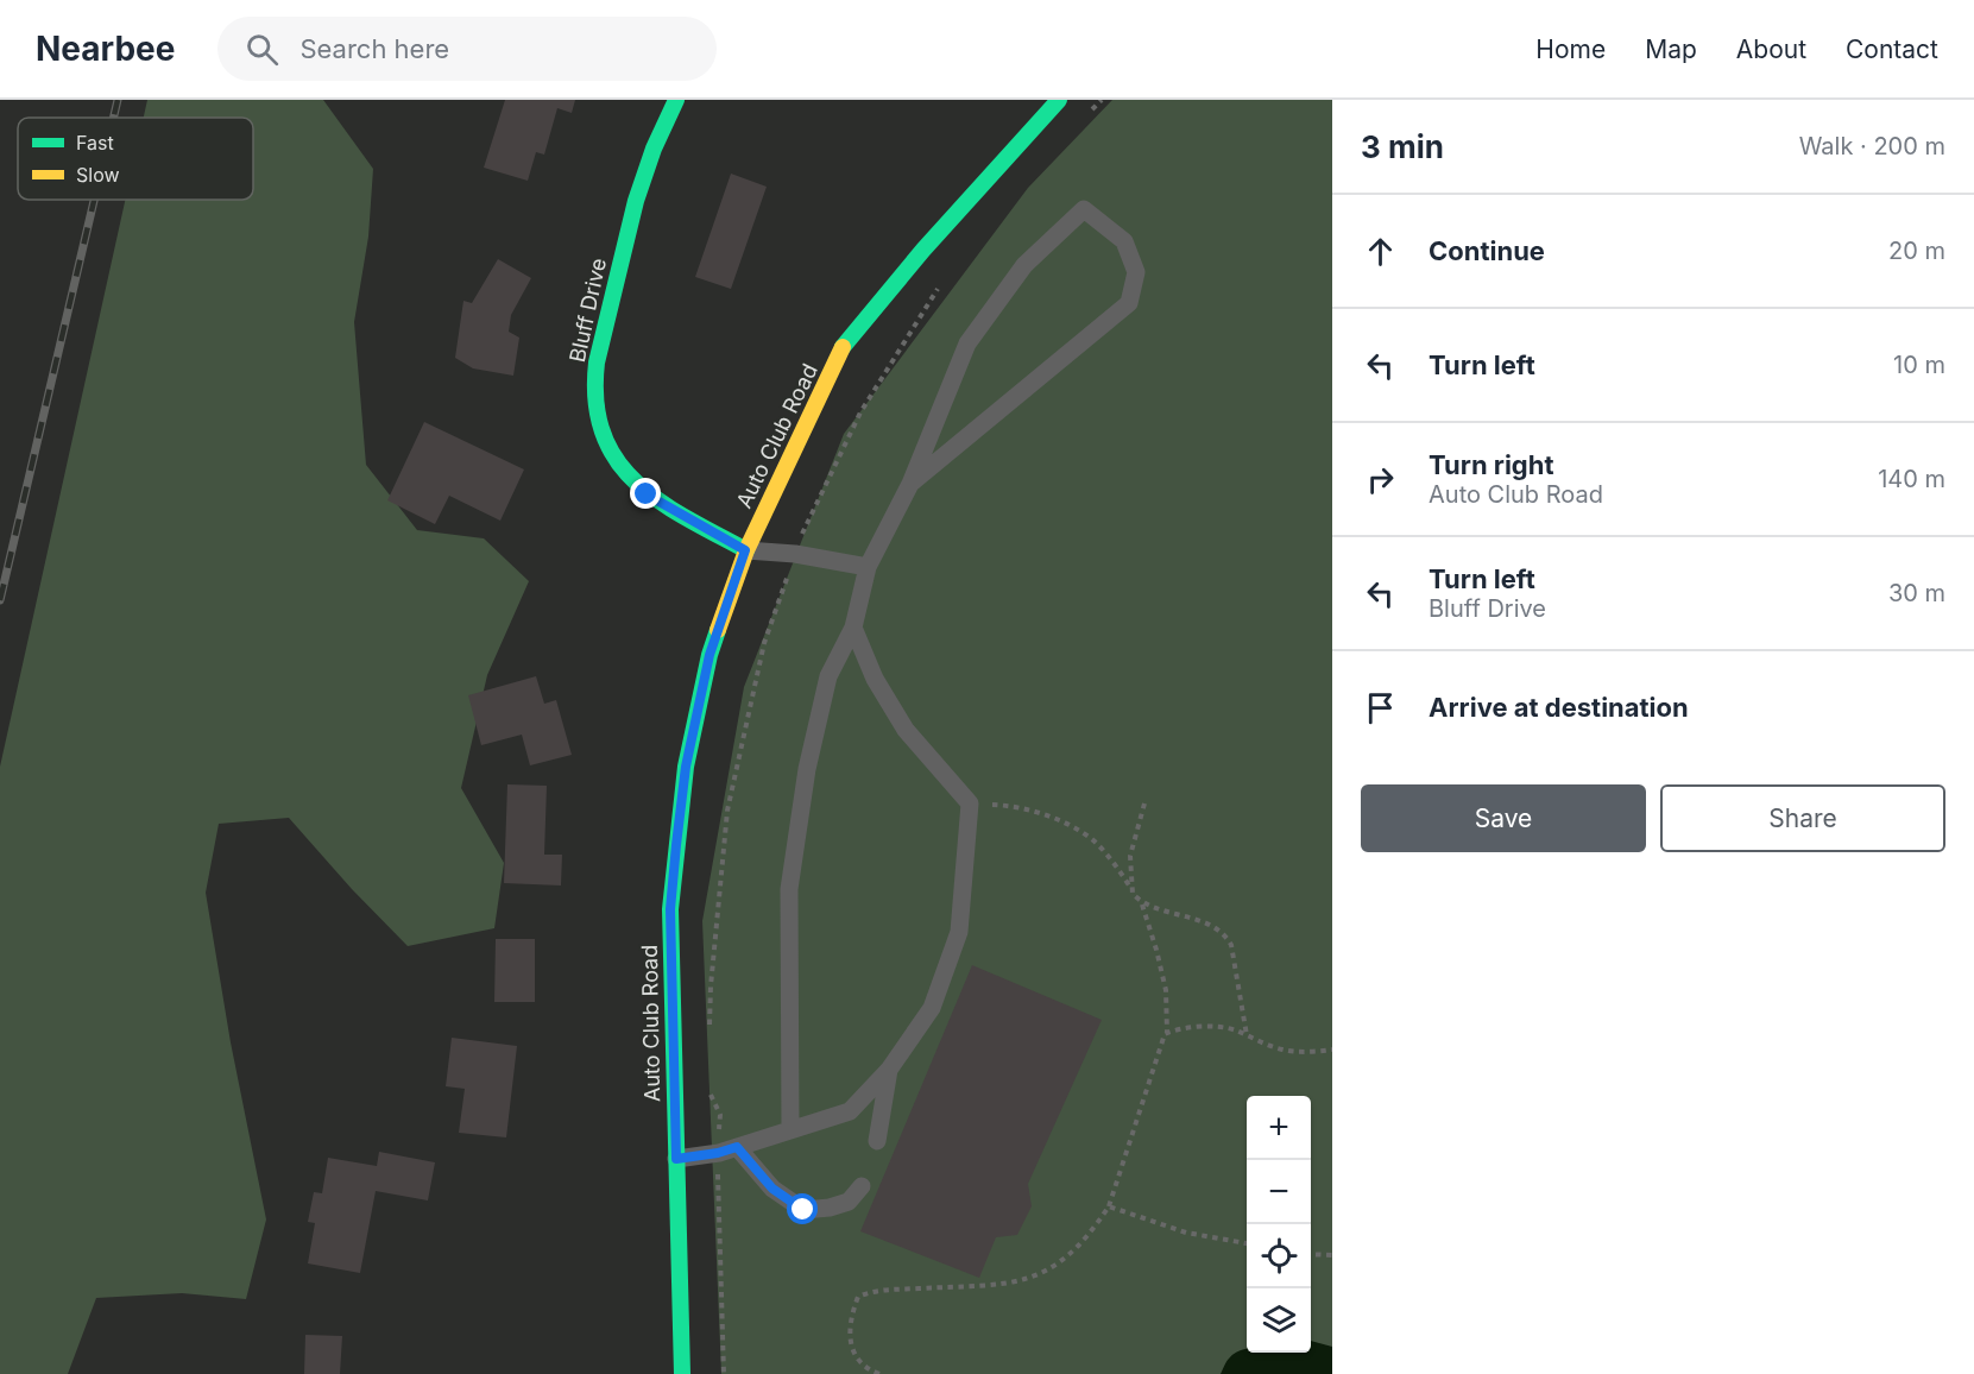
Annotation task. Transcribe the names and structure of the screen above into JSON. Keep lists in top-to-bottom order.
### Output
{
  "streets": {
    "street": ["Bluff Drive", "Auto Club Road"]
  },
  "crossings": [
    ["Bluff Drive", "Auto Club Road"]
  ],
  "legend": ["Fast", "Slow"],
  "page": {
    "header": "Nearbee",
    "search": "Search here",
    "nav": [
      "Home",
      "Map",
      "About",
      "Contact"
    ],
    "heading": ["3 min", "Walk · 200 m"],
    "list": [
      ["Continue", "20 m"],
      ["Turn left", "10 m"],
      ["Turn right", "Auto Club Road", "140 m"],
      ["Turn left", "Bluff Drive", "30 m"],
      "Arrive at destination"
    ],
    "buttons": ["Save", "Share"],
    "map_buttons": ["+", "−"]
  }
}
